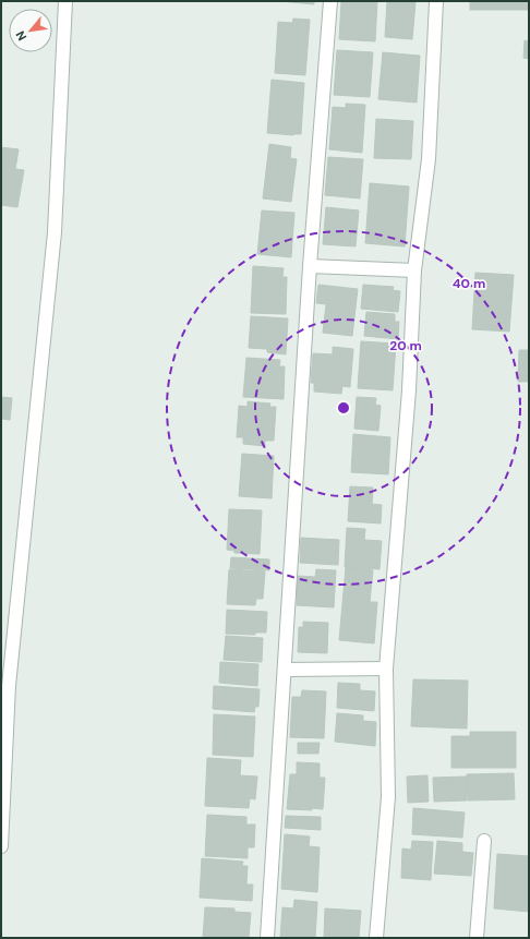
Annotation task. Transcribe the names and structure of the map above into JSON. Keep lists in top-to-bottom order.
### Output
{
  "north": "bottom left",
  "rings": ["40 m", "20 m"]
}
